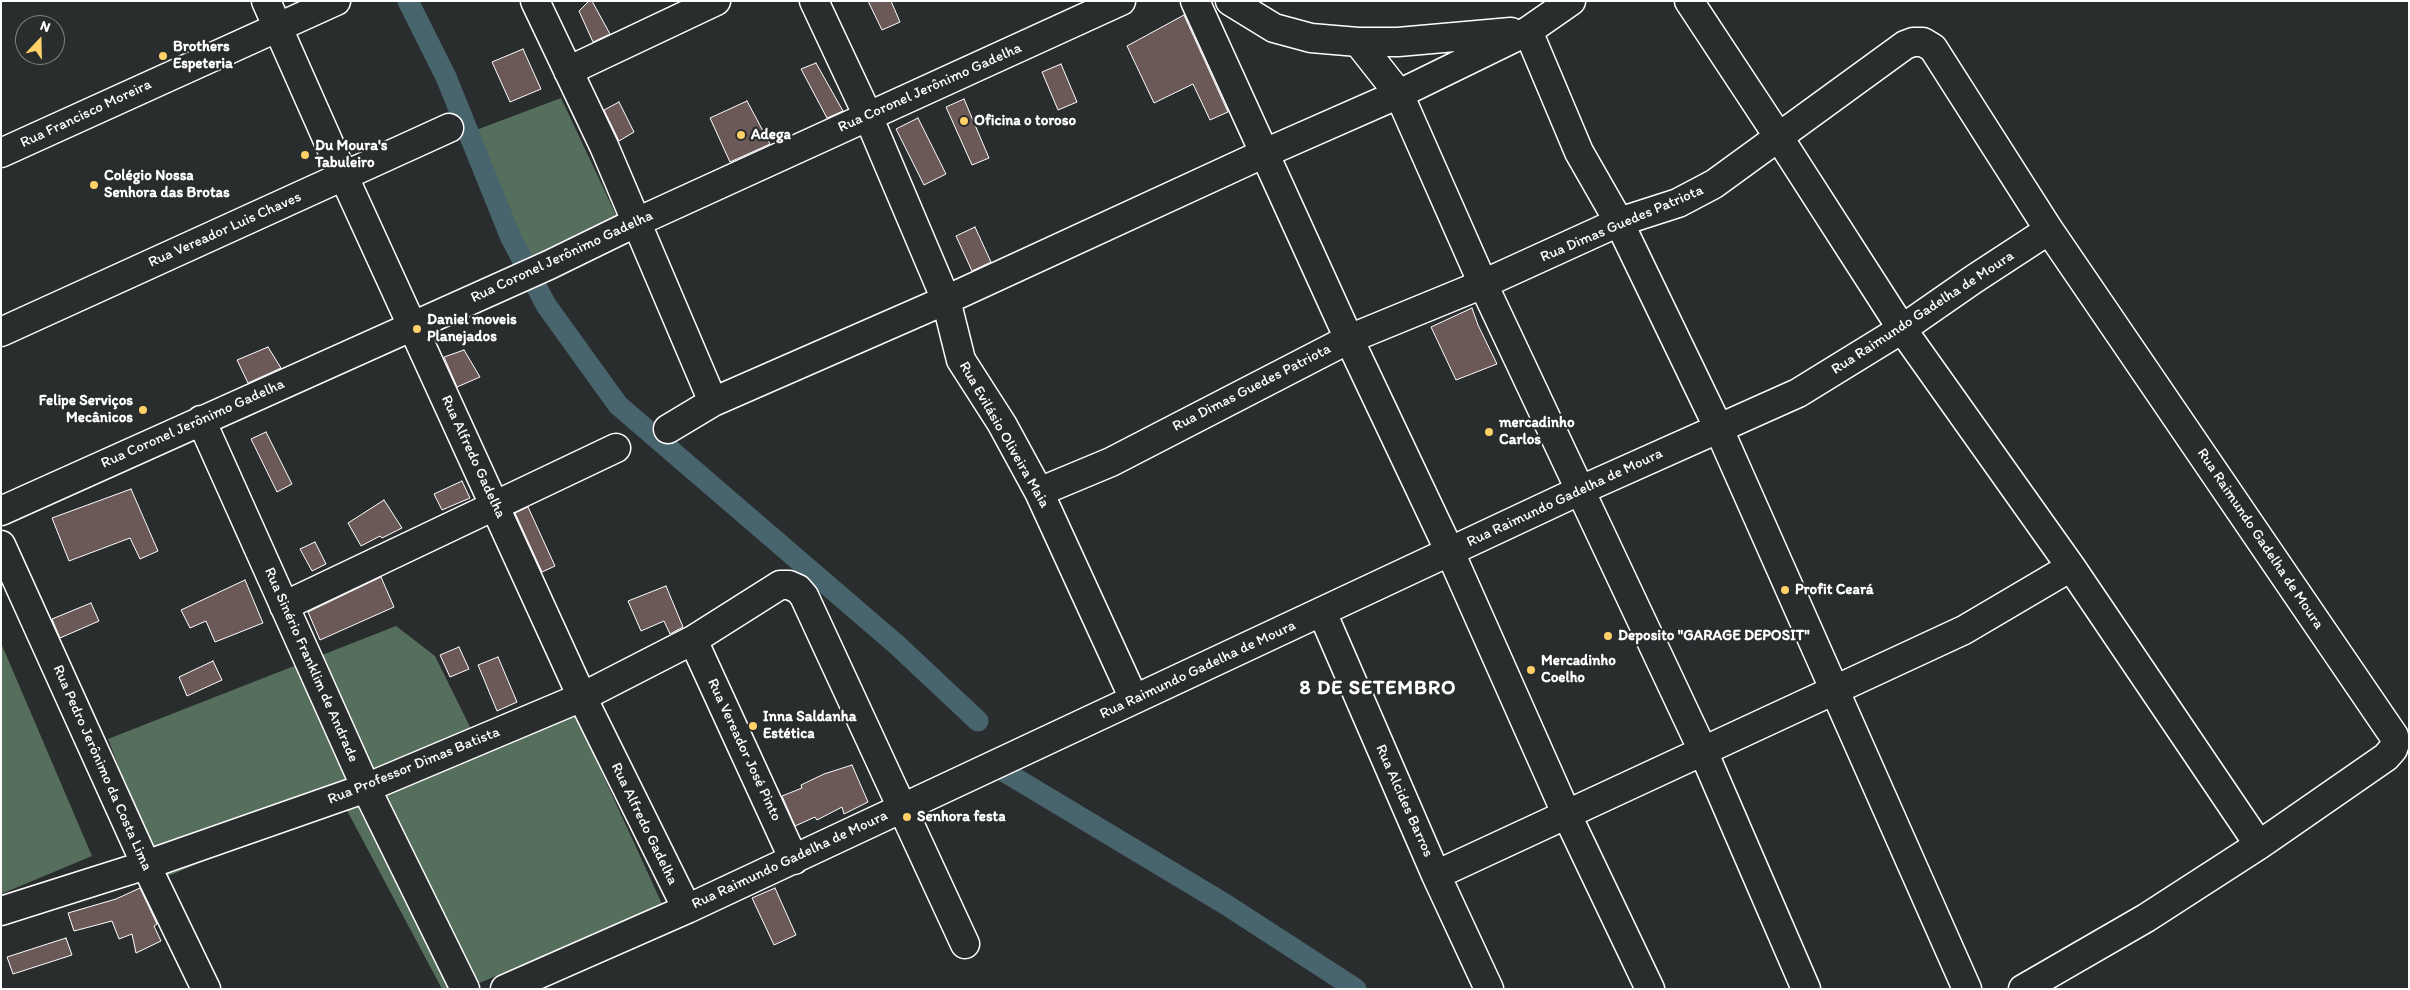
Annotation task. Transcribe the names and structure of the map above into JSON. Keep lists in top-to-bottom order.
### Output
{
  "streets": {
    "street": [
      "Rua Coronel Jerônimo Gadelha",
      "Rua Francisco Moreira",
      "Rua Dimas Guedes Patriota",
      "Rua Vereador Luis Chaves",
      "Rua Raimundo Gadelha de Moura",
      "Rua Evilásio Oliveira Maia",
      "Rua Alfredo Gadelha",
      "Rua Sinério Franklim de Andrade",
      "Rua Vereador José Pinto",
      "Rua Professor Dimas Batista",
      "Rua Pedro Jerônimo da Costa Lima",
      "Rua Alcides Barros"
    ]
  },
  "crossings": [
    ["Rua Coronel Jerônimo Gadelha", "Rua Evilásio Oliveira Maia"],
    ["Rua Coronel Jerônimo Gadelha", "Rua Alfredo Gadelha"],
    ["Rua Coronel Jerônimo Gadelha", "Rua Sinério Franklim de Andrade"],
    ["Rua Francisco Moreira", "Rua Alfredo Gadelha"],
    ["Rua Dimas Guedes Patriota", "Rua Raimundo Gadelha de Moura"],
    ["Rua Dimas Guedes Patriota", "Rua Evilásio Oliveira Maia"],
    ["Rua Vereador Luis Chaves", "Rua Alfredo Gadelha"],
    ["Rua Raimundo Gadelha de Moura", "Rua Evilásio Oliveira Maia"],
    ["Rua Raimundo Gadelha de Moura", "Rua Alfredo Gadelha"],
    ["Rua Raimundo Gadelha de Moura", "Rua Vereador José Pinto"],
    ["Rua Raimundo Gadelha de Moura", "Rua Professor Dimas Batista"],
    ["Rua Raimundo Gadelha de Moura", "Rua Alcides Barros"],
    ["Rua Alfredo Gadelha", "Rua Professor Dimas Batista"],
    ["Rua Sinério Franklim de Andrade", "Rua Professor Dimas Batista"],
    ["Rua Vereador José Pinto", "Rua Professor Dimas Batista"],
    ["Rua Professor Dimas Batista", "Rua Pedro Jerônimo da Costa Lima"]
  ],
  "districts": ["8 DE SETEMBRO"],
  "places": [
    "Brothers Espeteria",
    "Oficina o toroso",
    "Adega",
    "Du Moura's Tabuleiro",
    "Colégio Nossa Senhora das Brotas",
    "Daniel moveis Planejados",
    "Felipe Serviços Mecânicos",
    "mercadinho Carlos",
    "Profit Ceará",
    "Deposito \"GARAGE DEPOSIT\"",
    "Mercadinho Coelho",
    "Inna Saldanha Estética",
    "Senhora festa"
  ],
  "north": "top"
}
